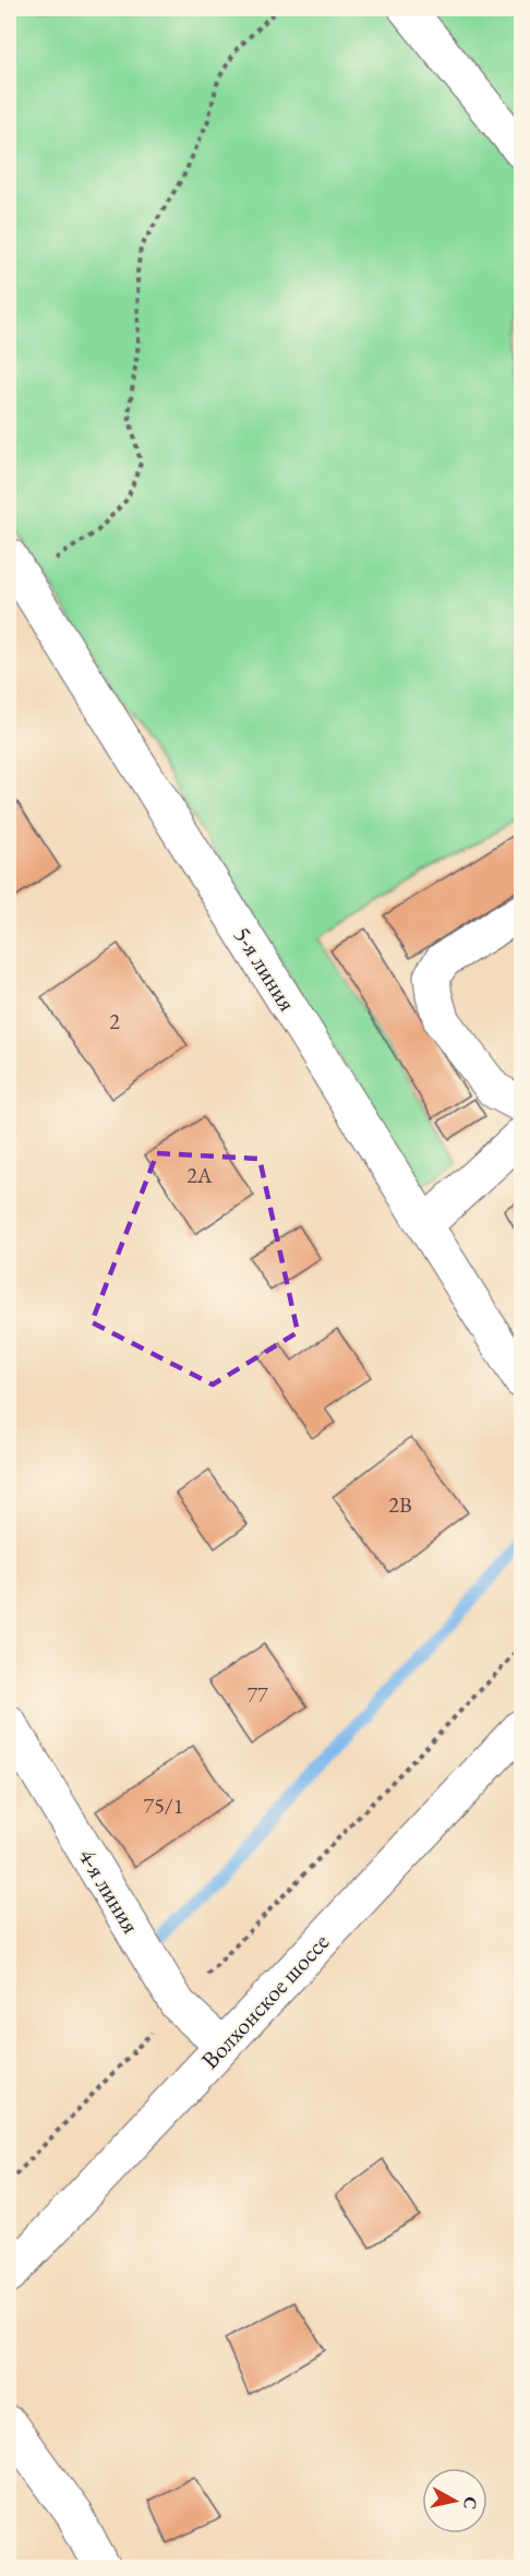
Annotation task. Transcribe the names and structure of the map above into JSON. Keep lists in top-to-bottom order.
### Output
{
  "streets": {
    "street": ["5-я линия", "4-я линия", "Волхонское шоссе"]
  },
  "crossings": [
    ["4-я линия", "Волхонское шоссе"]
  ],
  "house_numbers": [
    "2",
    "2А",
    "2В",
    "77",
    "75/1"
  ],
  "north": "right"
}
